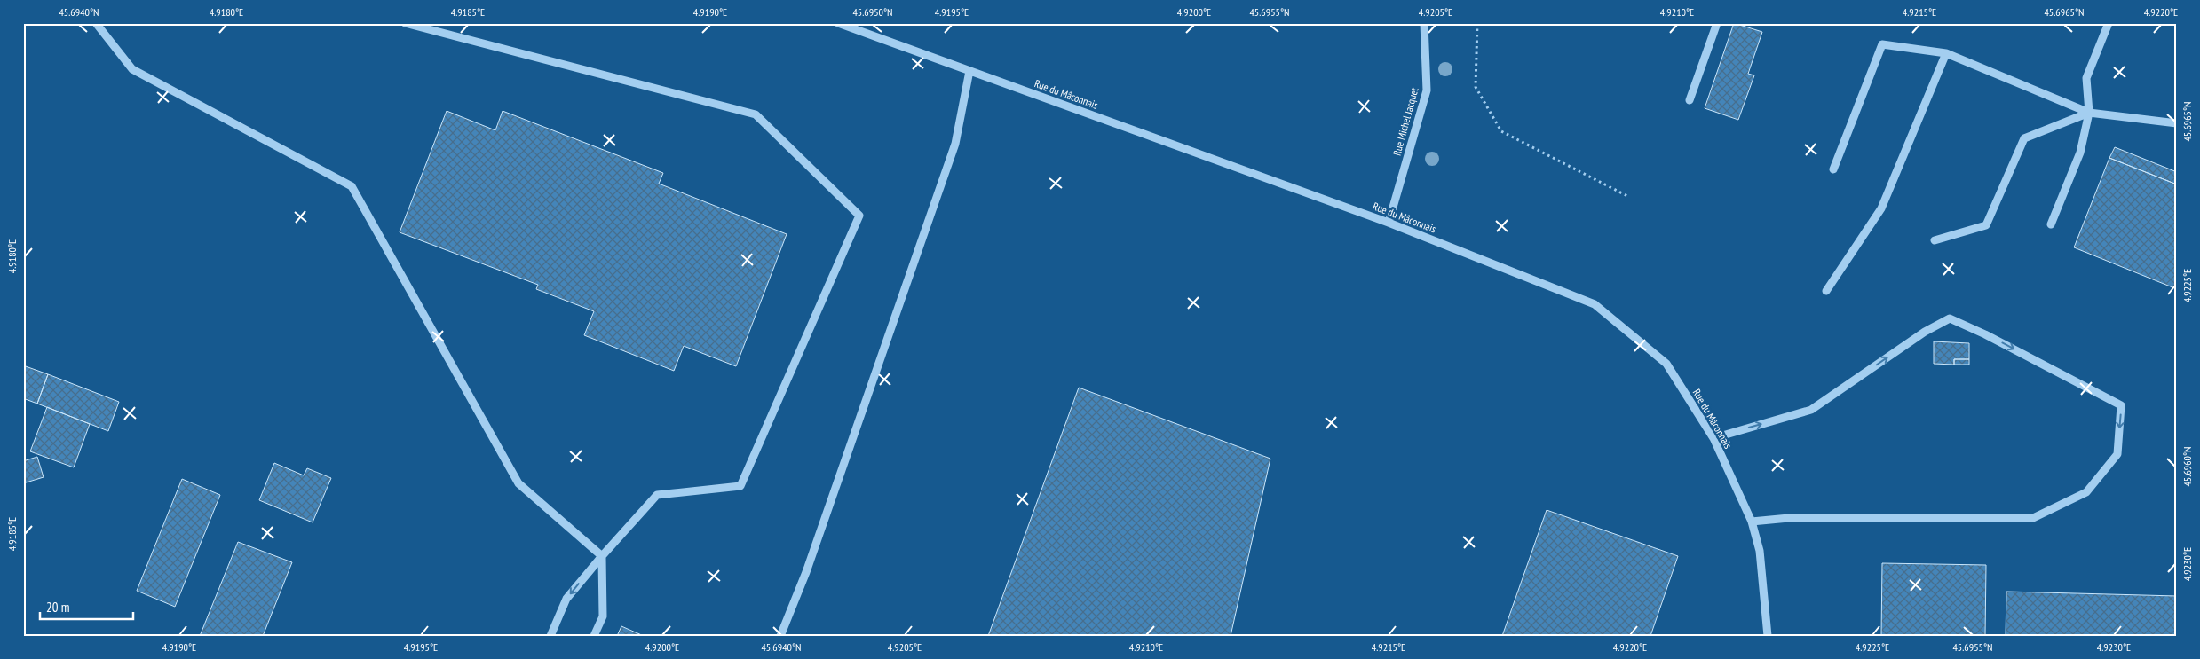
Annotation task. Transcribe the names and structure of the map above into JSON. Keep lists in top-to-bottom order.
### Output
{
  "streets": {
    "street": ["Rue du Mâconnais", "Rue Michel Jacquet"]
  },
  "crossings": [
    ["Rue du Mâconnais", "Rue Michel Jacquet"]
  ],
  "scale_bar": "20 m",
  "coordinates": [
    "45.6940°N",
    "4.9180°E",
    "4.9185°E",
    "4.9190°E",
    "45.6950°N",
    "4.9195°E",
    "4.9200°E",
    "45.6955°N",
    "4.9205°E",
    "4.9210°E",
    "4.9215°E",
    "45.6965°N",
    "4.9220°E",
    "4.9225°E",
    "45.6960°N",
    "4.9230°E"
  ]
}
